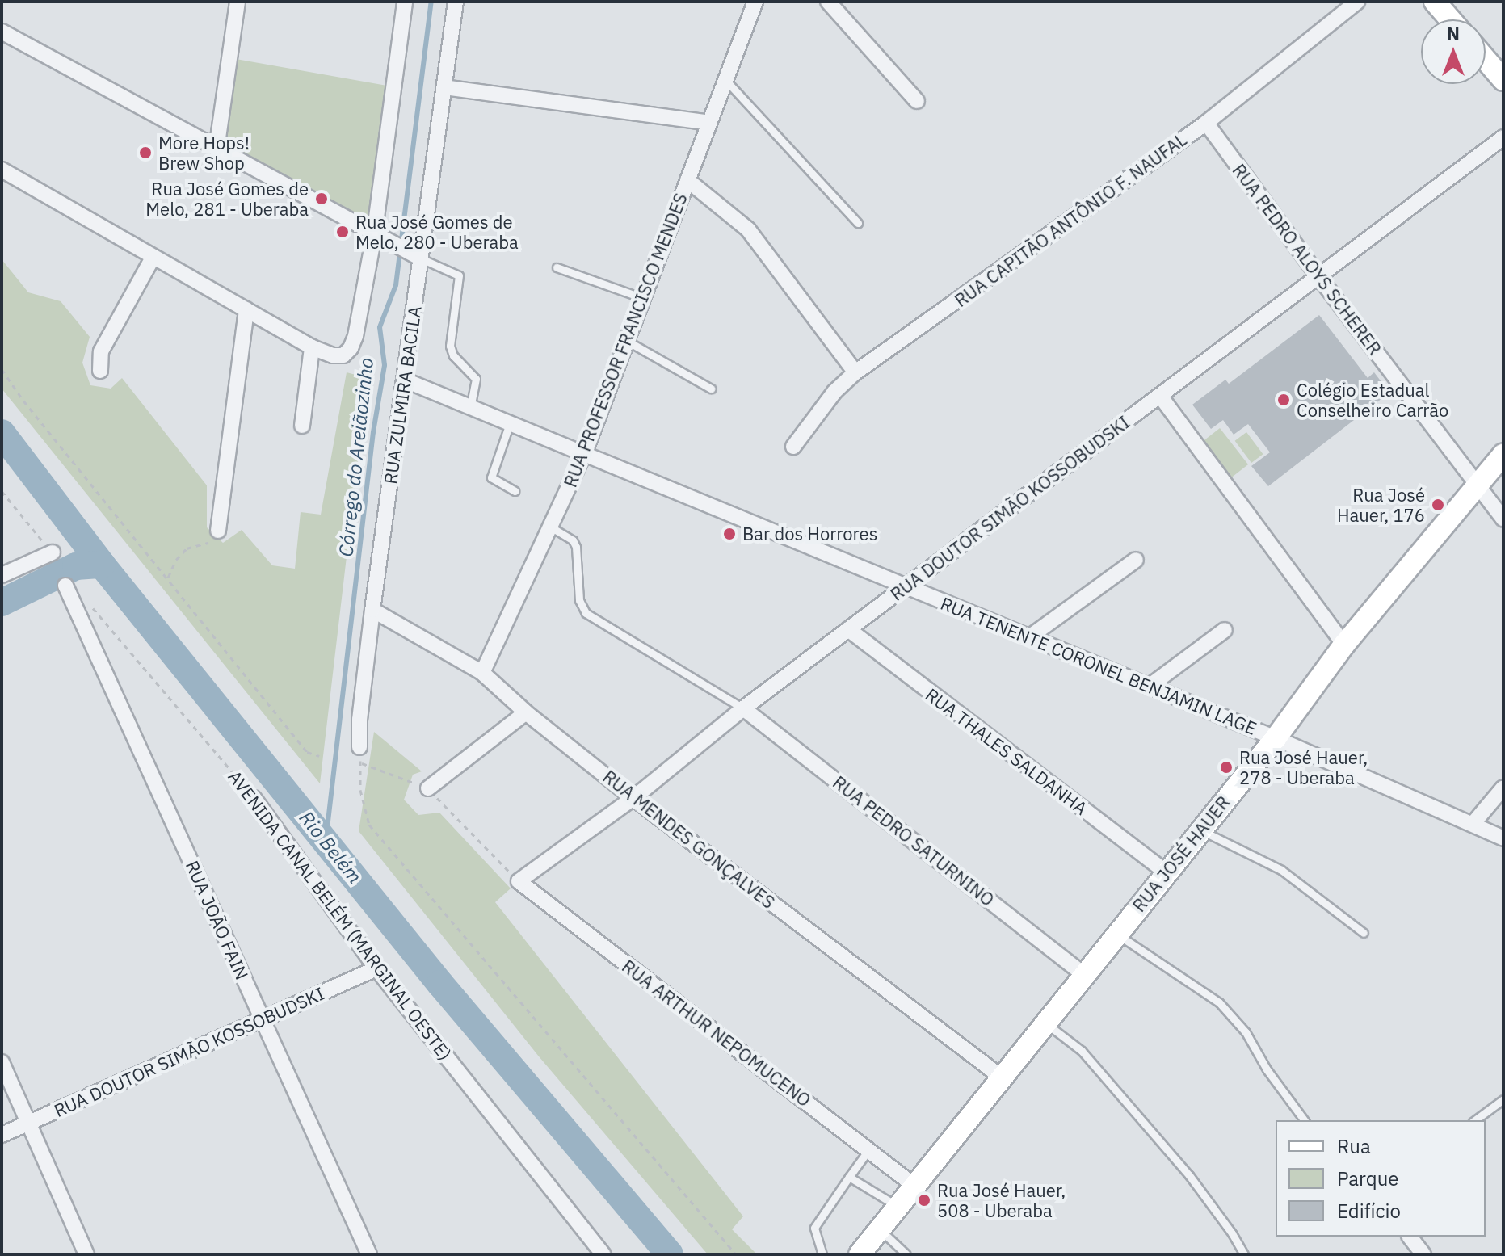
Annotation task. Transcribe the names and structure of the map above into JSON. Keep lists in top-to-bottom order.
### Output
{
  "streets": {
    "main road": ["RUA JOSÉ HAUER"],
    "street": [
      "RUA CAPITÃO ANTÔNIO F. NAUFAL",
      "RUA PEDRO ALOYS SCHERER",
      "RUA PROFESSOR FRANCISCO MENDES",
      "RUA ZULMIRA BACILA",
      "RUA DOUTOR SIMÃO KOSSOBUDSKI",
      "RUA TENENTE CORONEL BENJAMIN LAGE",
      "RUA THALES SALDANHA",
      "RUA MENDES GONÇALVES",
      "RUA PEDRO SATURNINO",
      "AVENIDA CANAL BELÉM (MARGINAL OESTE)",
      "RUA JOÃO FAIN",
      "RUA ARTHUR NEPOMUCENO"
    ]
  },
  "crossings": [
    ["RUA CAPITÃO ANTÔNIO F. NAUFAL", "RUA PEDRO ALOYS SCHERER"],
    ["RUA PEDRO ALOYS SCHERER", "RUA DOUTOR SIMÃO KOSSOBUDSKI"],
    ["RUA PEDRO ALOYS SCHERER", "RUA JOSÉ HAUER"],
    ["RUA PROFESSOR FRANCISCO MENDES", "RUA TENENTE CORONEL BENJAMIN LAGE"],
    ["RUA PROFESSOR FRANCISCO MENDES", "RUA MENDES GONÇALVES"],
    ["RUA ZULMIRA BACILA", "RUA TENENTE CORONEL BENJAMIN LAGE"],
    ["RUA ZULMIRA BACILA", "RUA MENDES GONÇALVES"],
    ["RUA DOUTOR SIMÃO KOSSOBUDSKI", "RUA TENENTE CORONEL BENJAMIN LAGE"],
    ["RUA DOUTOR SIMÃO KOSSOBUDSKI", "RUA THALES SALDANHA"],
    ["RUA DOUTOR SIMÃO KOSSOBUDSKI", "RUA MENDES GONÇALVES"],
    ["RUA DOUTOR SIMÃO KOSSOBUDSKI", "RUA PEDRO SATURNINO"],
    ["RUA DOUTOR SIMÃO KOSSOBUDSKI", "AVENIDA CANAL BELÉM (MARGINAL OESTE)"],
    ["RUA DOUTOR SIMÃO KOSSOBUDSKI", "RUA JOÃO FAIN"],
    ["RUA DOUTOR SIMÃO KOSSOBUDSKI", "RUA ARTHUR NEPOMUCENO"],
    ["RUA TENENTE CORONEL BENJAMIN LAGE", "RUA JOSÉ HAUER"],
    ["RUA THALES SALDANHA", "RUA JOSÉ HAUER"],
    ["RUA MENDES GONÇALVES", "RUA JOSÉ HAUER"],
    ["RUA PEDRO SATURNINO", "RUA JOSÉ HAUER"],
    ["RUA JOSÉ HAUER", "RUA ARTHUR NEPOMUCENO"]
  ],
  "water": ["Córrego do Areiãozinho", "Rio Belém"],
  "places": [
    "More Hops! Brew Shop",
    "Rua José Gomes de Melo, 281 - Uberaba",
    "Rua José Gomes de Melo, 280 - Uberaba",
    "Colégio Estadual Conselheiro Carrão",
    "Rua José Hauer, 176",
    "Bar dos Horrores",
    "Rua José Hauer, 278 - Uberaba",
    "Rua José Hauer, 508 - Uberaba"
  ],
  "legend": ["Rua", "Parque", "Edifício"],
  "north": "top"
}
